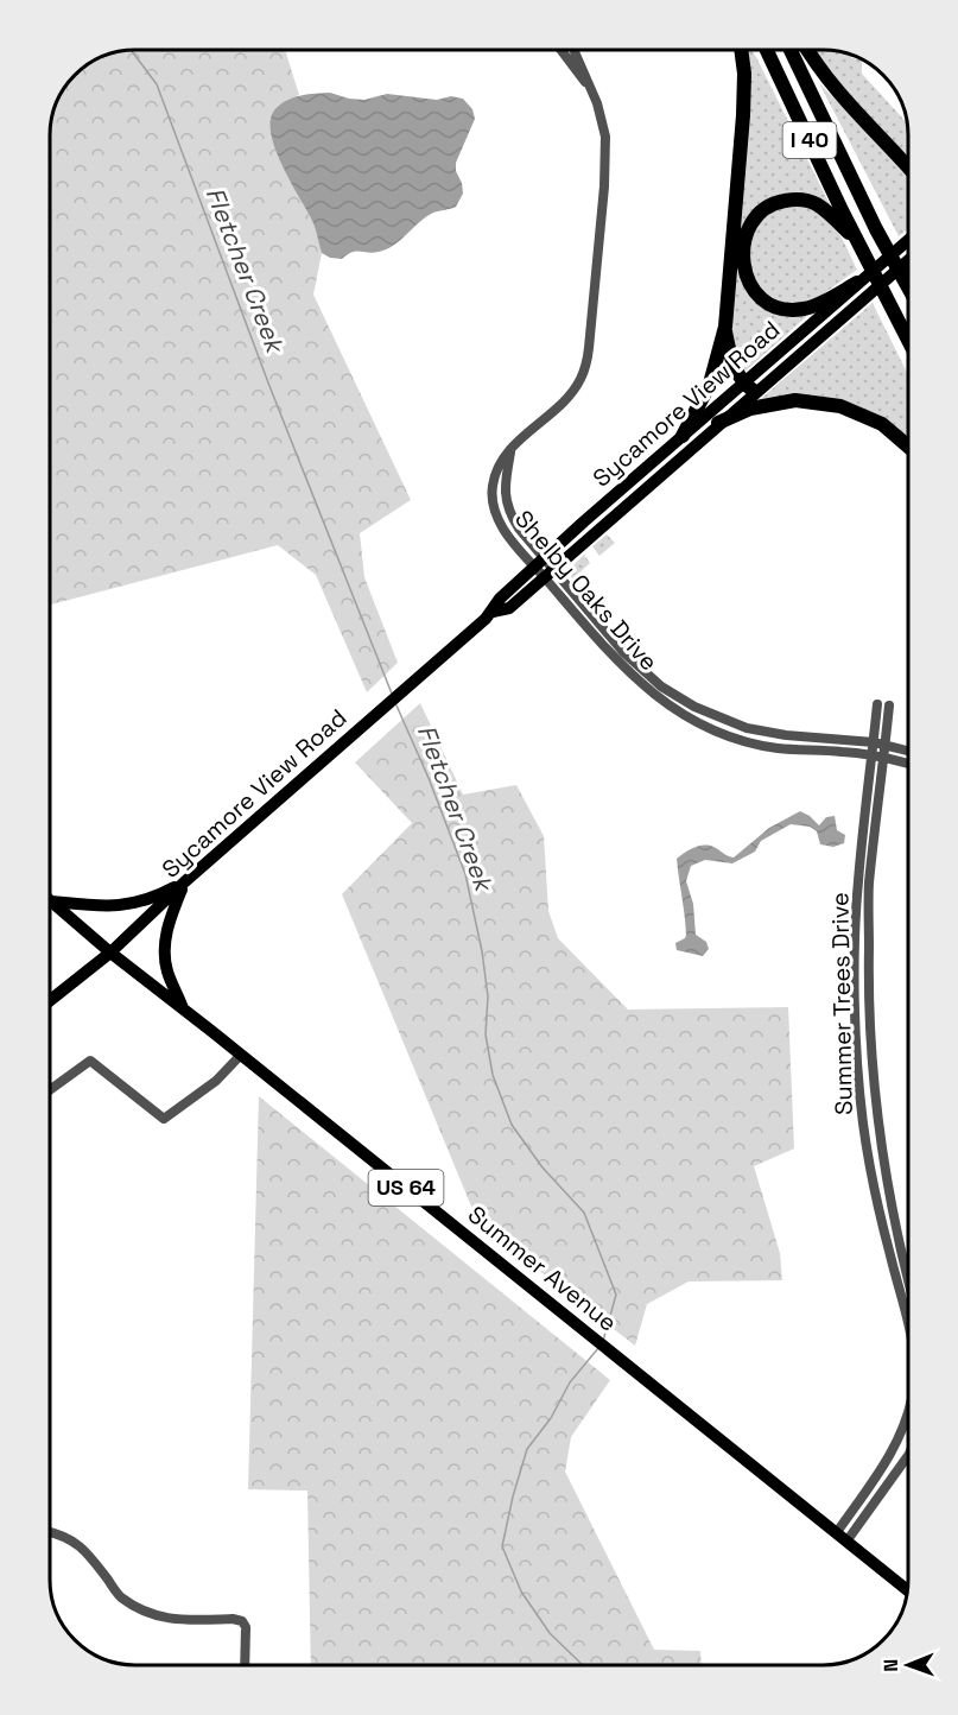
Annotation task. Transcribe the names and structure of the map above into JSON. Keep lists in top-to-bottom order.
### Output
{
  "streets": {
    "highway": ["I 40"],
    "main road": ["Sycamore View Road", "US 64", "Summer Avenue"],
    "street": ["Shelby Oaks Drive", "Summer Trees Drive"]
  },
  "crossings": [
    ["Sycamore View Road", "Shelby Oaks Drive"],
    ["Sycamore View Road", "Summer Avenue"],
    ["Shelby Oaks Drive", "Summer Trees Drive"],
    ["Summer Trees Drive", "Summer Avenue"]
  ],
  "water": ["Fletcher Creek"],
  "north": "left"
}
